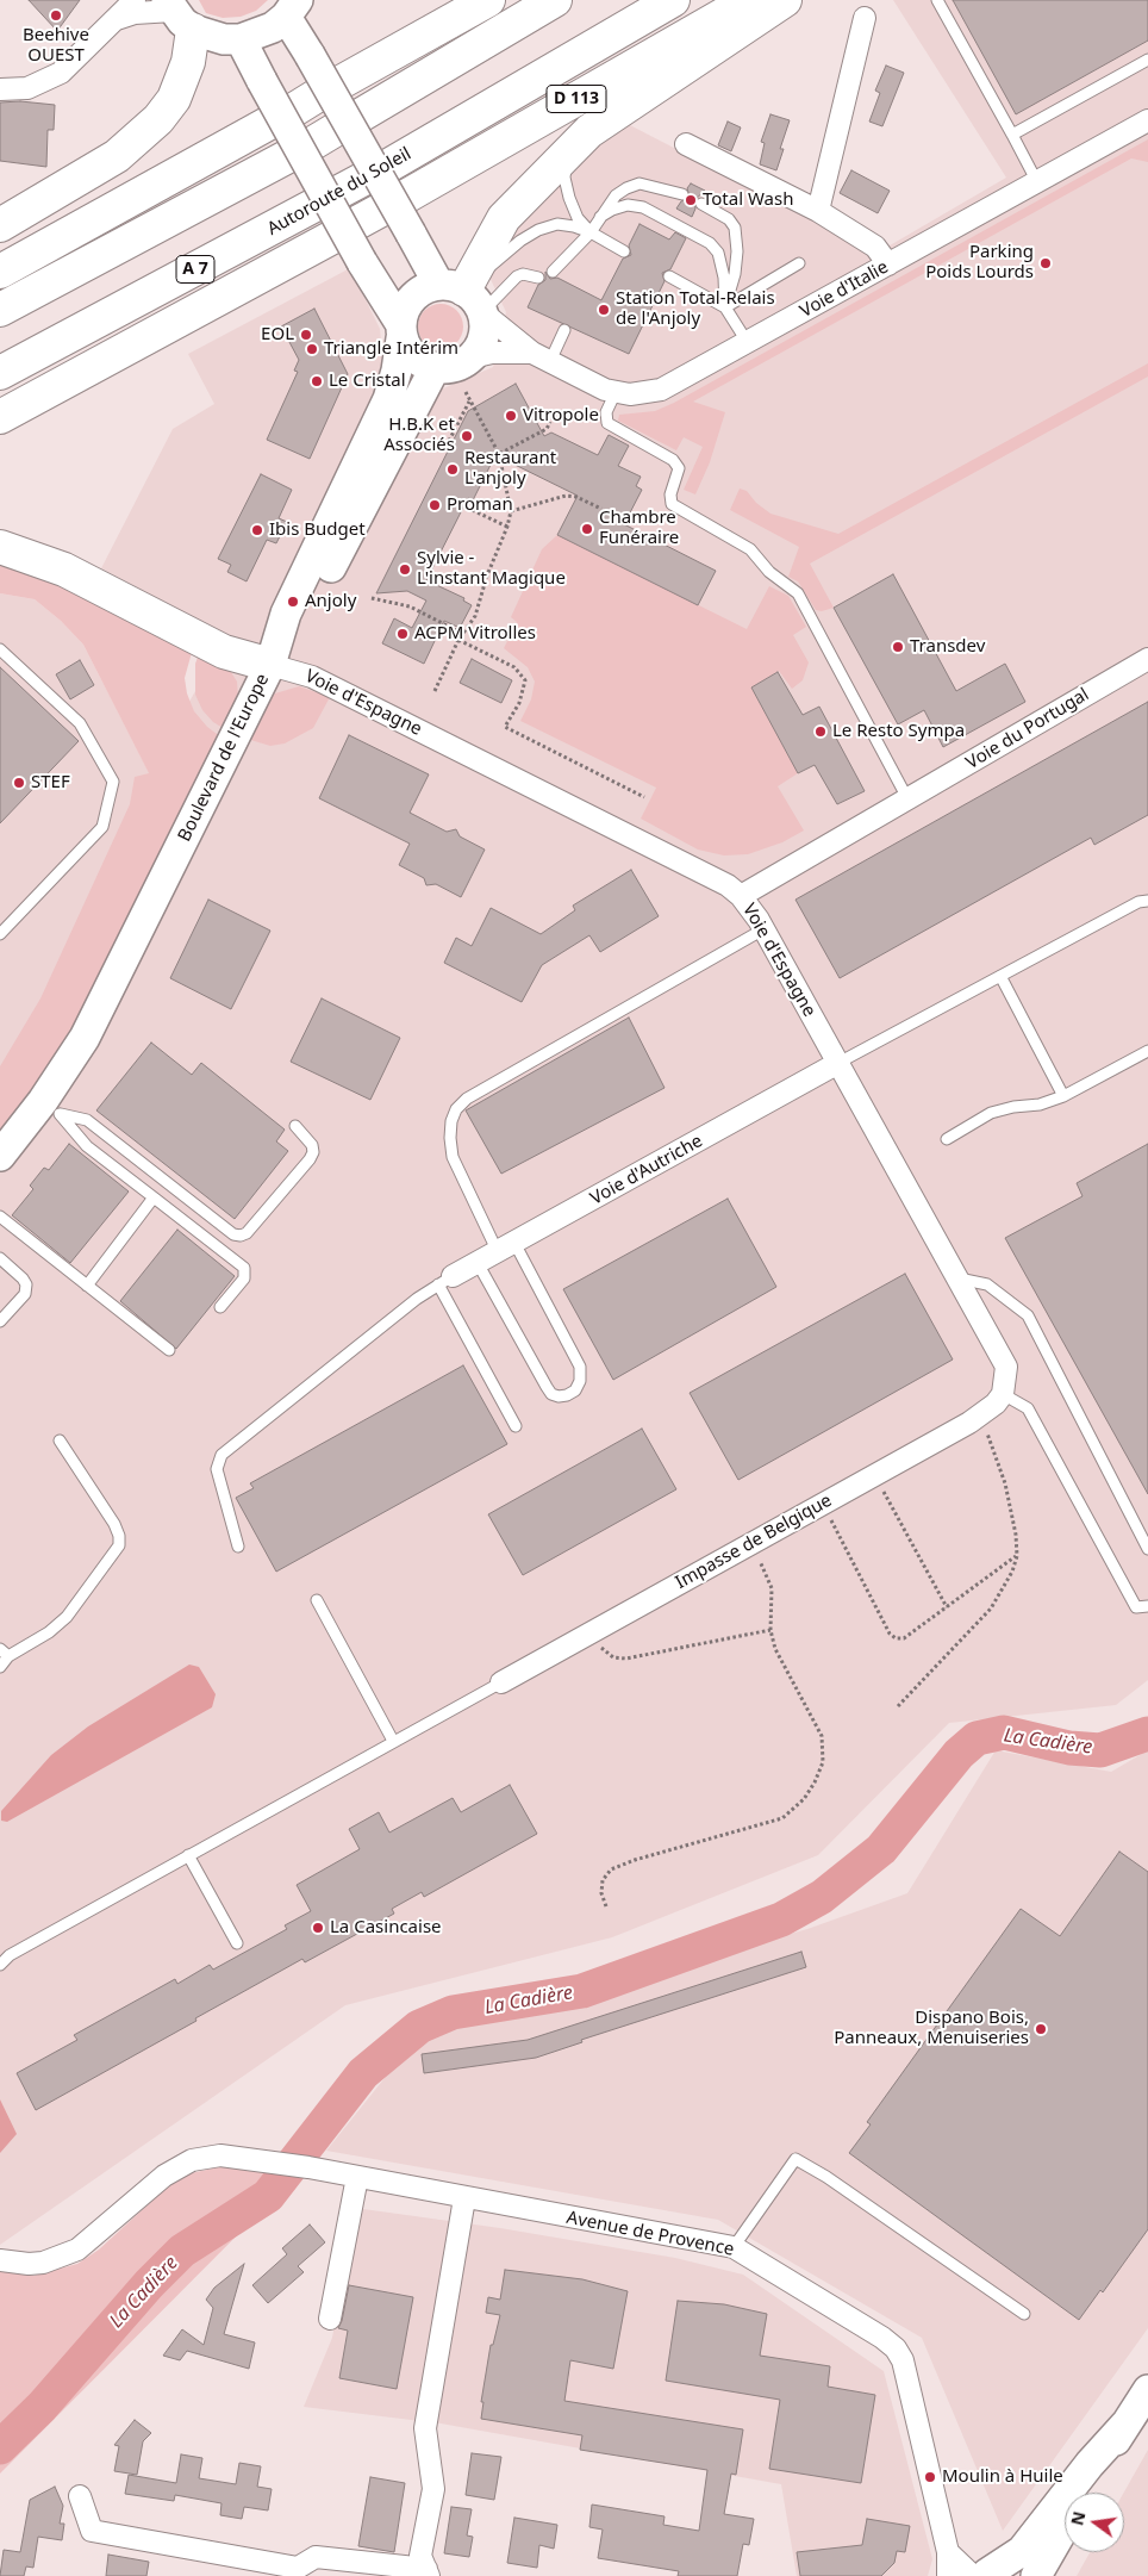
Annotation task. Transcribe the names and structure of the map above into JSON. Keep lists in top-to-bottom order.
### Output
{
  "streets": {
    "main road": ["D 113", "Autoroute du Soleil", "A 7"],
    "street": [
      "Voie d'Italie",
      "Voie d'Espagne",
      "Voie du Portugal",
      "Boulevard de l'Europe",
      "Voie d'Autriche",
      "Impasse de Belgique",
      "Avenue de Provence"
    ]
  },
  "crossings": [
    ["Voie d'Italie", "Boulevard de l'Europe"],
    ["Voie d'Espagne", "Voie du Portugal"],
    ["Voie d'Espagne", "Boulevard de l'Europe"],
    ["Voie d'Espagne", "Voie d'Autriche"],
    ["Voie d'Espagne", "Impasse de Belgique"]
  ],
  "water": ["La Cadière"],
  "places": [
    "Beehive OUEST",
    "Total Wash",
    "Parking Poids Lourds",
    "Station Total-Relais de l'Anjoly",
    "EOL",
    "Triangle Intérim",
    "Le Cristal",
    "Vitropole",
    "H.B.K et Associés",
    "Restaurant L'anjoly",
    "Proman",
    "Chambre Funéraire",
    "Ibis Budget",
    "Sylvie - L'instant Magique",
    "Anjoly",
    "ACPM Vitrolles",
    "Transdev",
    "Le Resto Sympa",
    "STEF",
    "La Casincaise",
    "Dispano Bois, Panneaux, Menuiseries",
    "Moulin à Huile"
  ],
  "north": "left"
}
